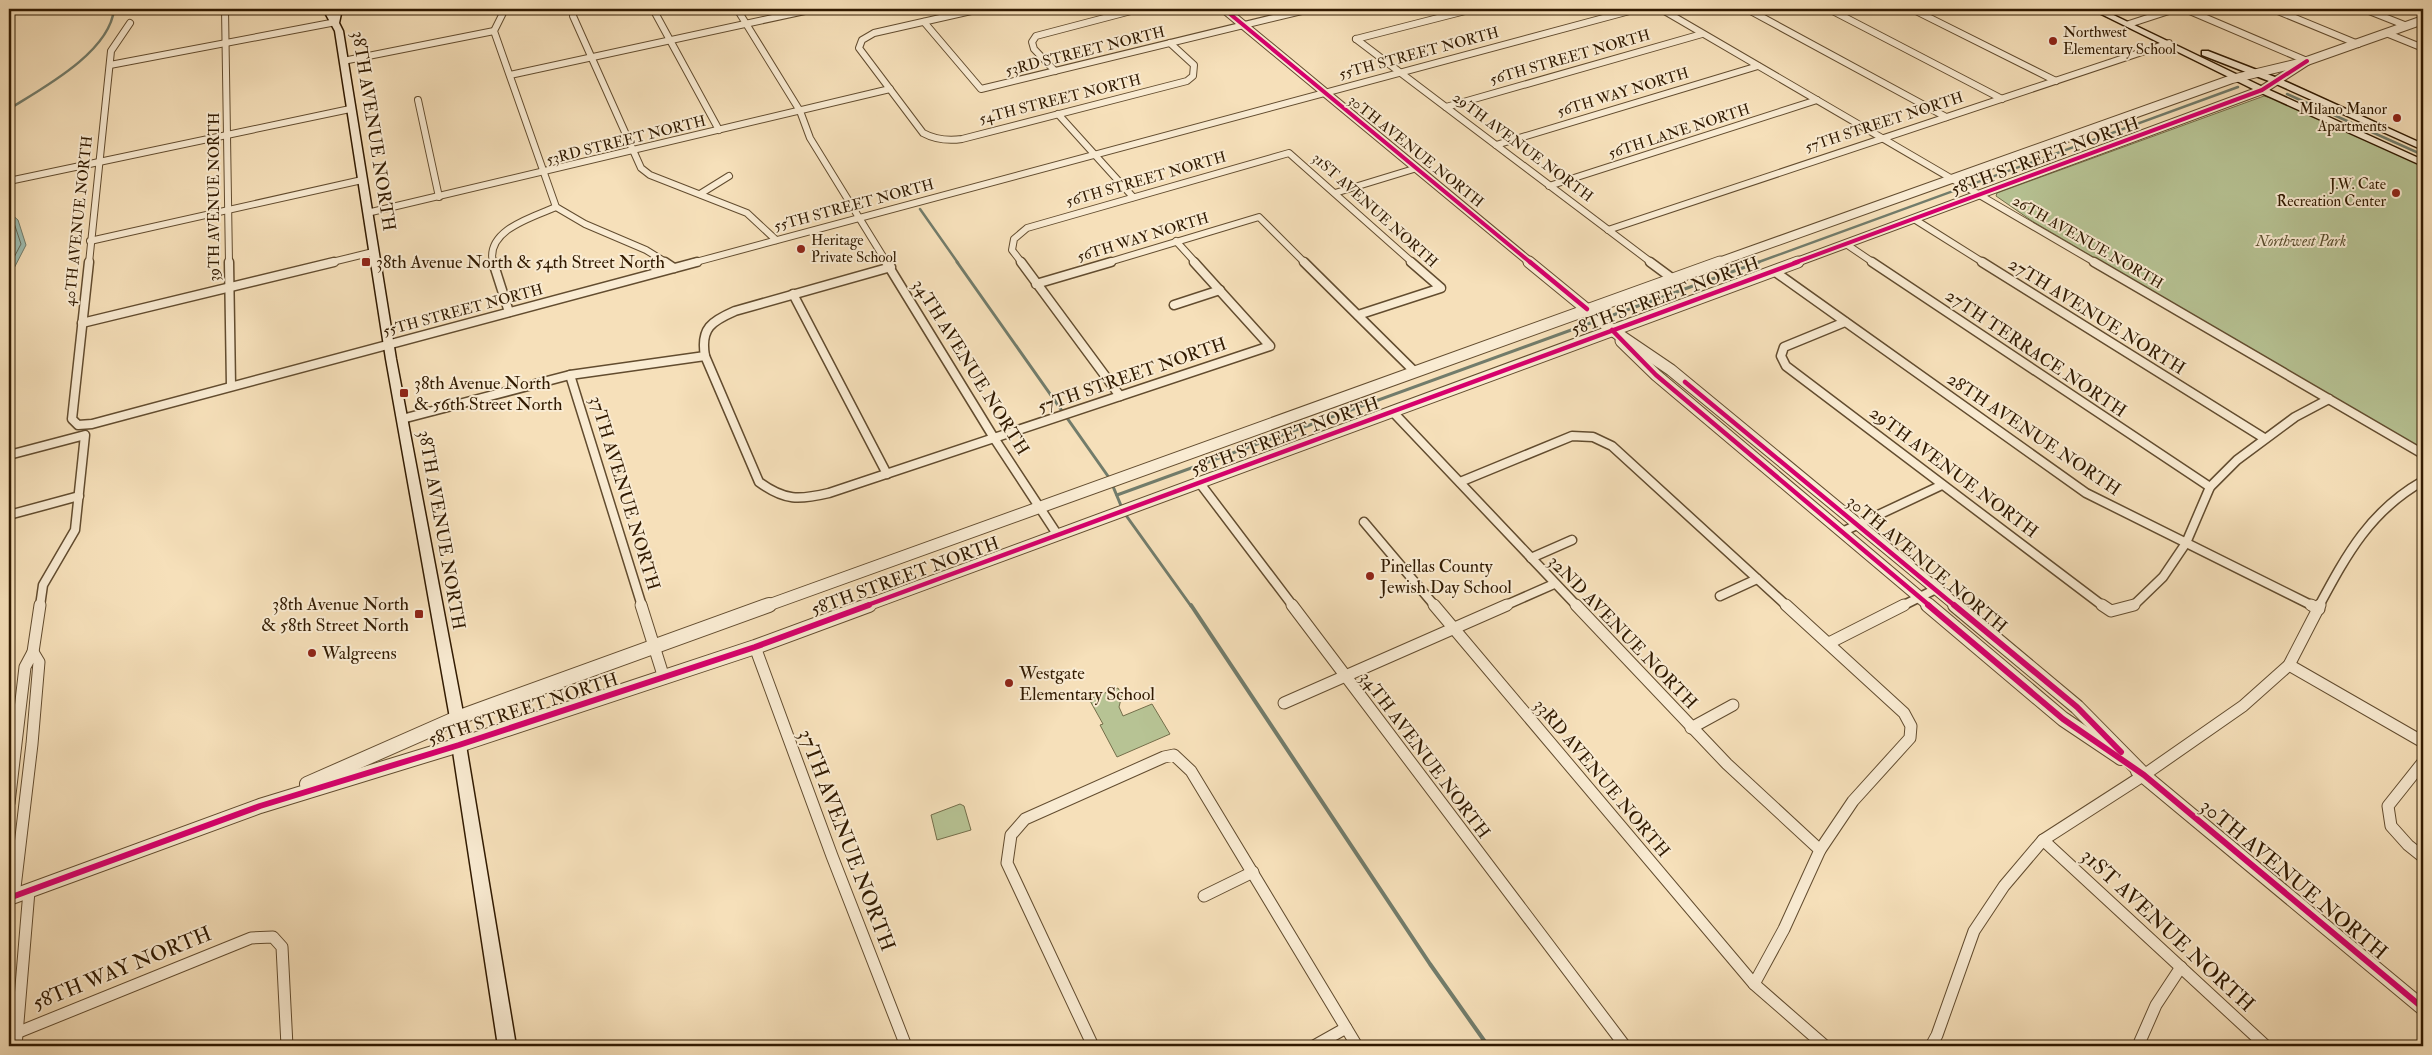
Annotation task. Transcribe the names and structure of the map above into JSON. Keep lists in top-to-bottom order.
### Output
{
  "streets": {
    "main road": ["38TH AVENUE NORTH"],
    "street": [
      "53RD STREET NORTH",
      "55TH STREET NORTH",
      "56TH STREET NORTH",
      "56TH WAY NORTH",
      "54TH STREET NORTH",
      "57TH STREET NORTH",
      "56TH LANE NORTH",
      "29TH AVENUE NORTH",
      "30TH AVENUE NORTH",
      "58TH STREET NORTH",
      "39TH AVENUE NORTH",
      "31ST AVENUE NORTH",
      "40TH AVENUE NORTH",
      "26TH AVENUE NORTH",
      "27TH AVENUE NORTH",
      "27TH TERRACE NORTH",
      "34TH AVENUE NORTH",
      "28TH AVENUE NORTH",
      "37TH AVENUE NORTH",
      "32ND AVENUE NORTH",
      "33RD AVENUE NORTH",
      "58TH WAY NORTH"
    ]
  },
  "crossings": [
    ["53RD STREET NORTH", "54TH STREET NORTH"],
    ["53RD STREET NORTH", "38TH AVENUE NORTH"],
    ["53RD STREET NORTH", "30TH AVENUE NORTH"],
    ["53RD STREET NORTH", "34TH AVENUE NORTH"],
    ["55TH STREET NORTH", "38TH AVENUE NORTH"],
    ["55TH STREET NORTH", "29TH AVENUE NORTH"],
    ["55TH STREET NORTH", "30TH AVENUE NORTH"],
    ["55TH STREET NORTH", "39TH AVENUE NORTH"],
    ["55TH STREET NORTH", "40TH AVENUE NORTH"],
    ["55TH STREET NORTH", "34TH AVENUE NORTH"],
    ["56TH STREET NORTH", "56TH WAY NORTH"],
    ["56TH STREET NORTH", "29TH AVENUE NORTH"],
    ["56TH STREET NORTH", "31ST AVENUE NORTH"],
    ["56TH STREET NORTH", "26TH AVENUE NORTH"],
    ["56TH WAY NORTH", "29TH AVENUE NORTH"],
    ["56TH WAY NORTH", "31ST AVENUE NORTH"],
    ["56TH WAY NORTH", "26TH AVENUE NORTH"],
    ["57TH STREET NORTH", "29TH AVENUE NORTH"],
    ["57TH STREET NORTH", "26TH AVENUE NORTH"],
    ["57TH STREET NORTH", "34TH AVENUE NORTH"],
    ["38TH AVENUE NORTH", "58TH STREET NORTH"],
    ["56TH LANE NORTH", "29TH AVENUE NORTH"],
    ["56TH LANE NORTH", "26TH AVENUE NORTH"],
    ["29TH AVENUE NORTH", "58TH STREET NORTH"],
    ["29TH AVENUE NORTH", "28TH AVENUE NORTH"],
    ["30TH AVENUE NORTH", "58TH STREET NORTH"],
    ["58TH STREET NORTH", "26TH AVENUE NORTH"],
    ["58TH STREET NORTH", "27TH AVENUE NORTH"],
    ["58TH STREET NORTH", "27TH TERRACE NORTH"],
    ["58TH STREET NORTH", "34TH AVENUE NORTH"],
    ["58TH STREET NORTH", "28TH AVENUE NORTH"],
    ["58TH STREET NORTH", "37TH AVENUE NORTH"],
    ["58TH STREET NORTH", "32ND AVENUE NORTH"]
  ],
  "parks": ["Northwest Park"],
  "places": {
    "other": [
      "Northwest Elementary School",
      "Milano Manor Apartments",
      "J.W. Cate Recreation Center",
      "Heritage Private School",
      "Pinellas County Jewish Day School",
      "Walgreens",
      "Westgate Elementary School"
    ],
    "transit": ["38th Avenue North & 54th Street North", "38th Avenue North & 56th Street North", "38th Avenue North & 58th Street North"]
  }
}
